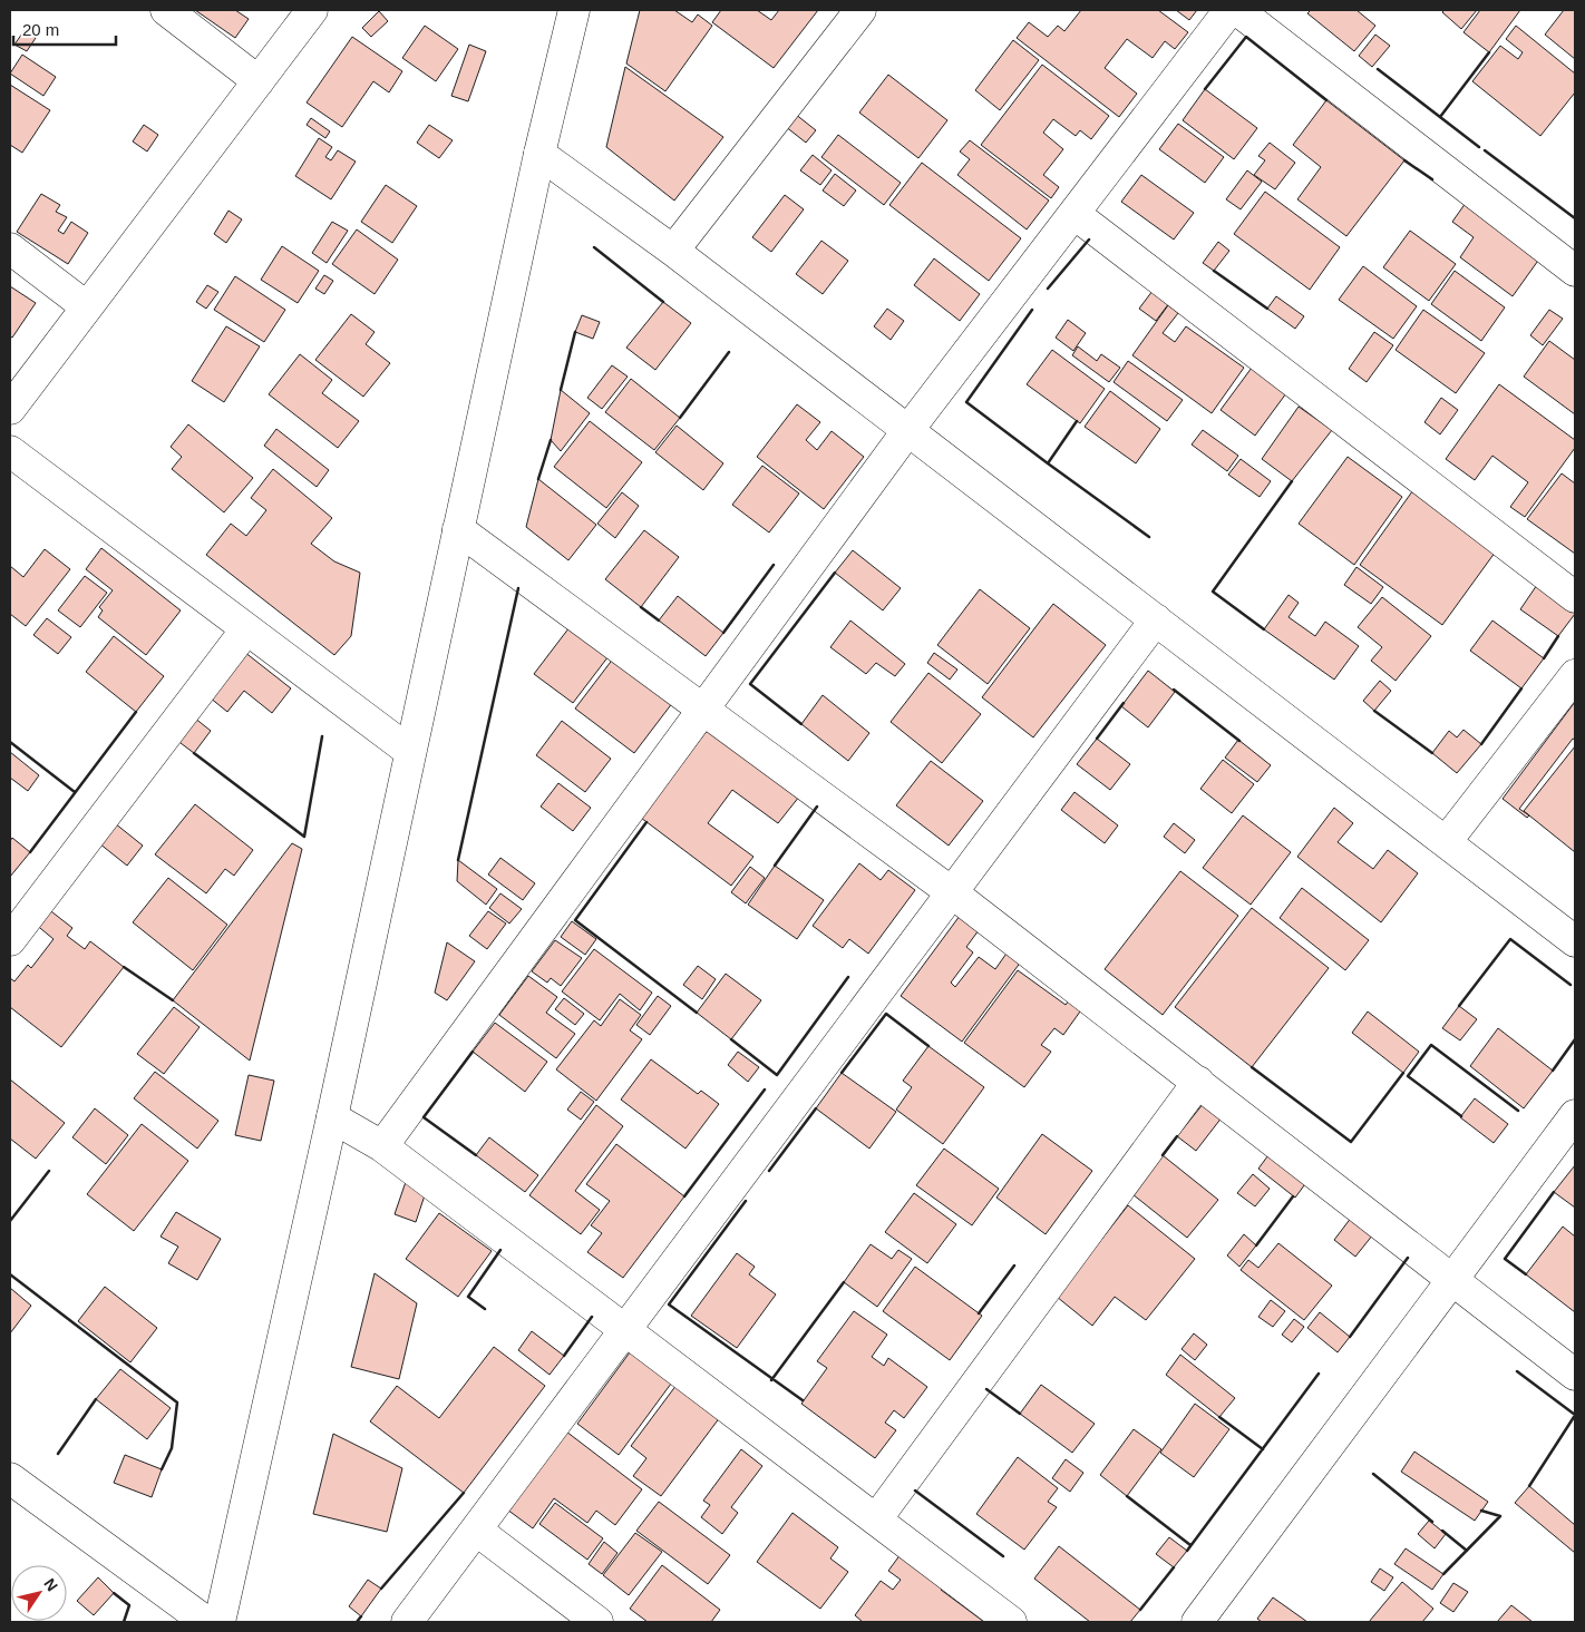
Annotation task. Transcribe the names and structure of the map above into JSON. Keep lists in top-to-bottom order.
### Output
{
  "scale_bar": "20 m",
  "north": "top right"
}
